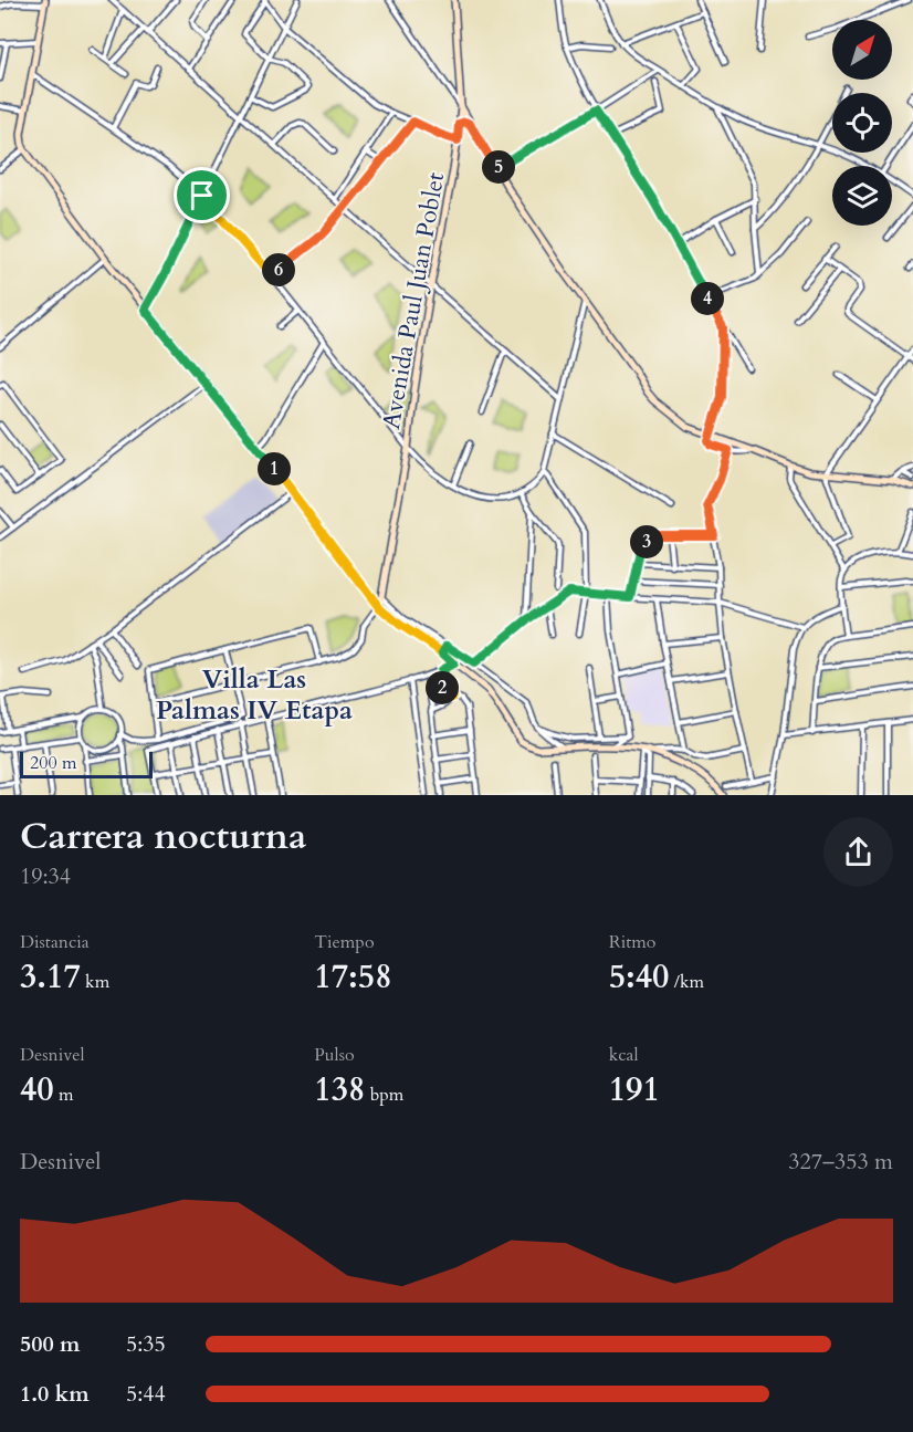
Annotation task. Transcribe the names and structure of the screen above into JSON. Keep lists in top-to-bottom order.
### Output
{
  "streets": {
    "street": ["Avenida Paul Juan Poblet"]
  },
  "districts": ["Villa Las Palmas IV Etapa"],
  "scale_bar": "200 m",
  "north": "top right",
  "page": {
    "pins": [
      "5",
      "6",
      "4",
      "1",
      "3",
      "2"
    ],
    "scale": "200 m",
    "heading": ["Carrera nocturna", "19:34"],
    "stats": [
      ["Distancia", "3.17 km"],
      ["Tiempo", "17:58"],
      ["Ritmo", "5:40 /km"],
      ["Desnivel", "40 m"],
      ["Pulso", "138 bpm"],
      ["kcal", "191"]
    ],
    "chart": ["Desnivel", "327–353 m"],
    "list": [
      {
        "name": "500 m",
        "note": "5:35"
      },
      {
        "name": "1.0 km",
        "note": "5:44"
      }
    ]
  }
}
